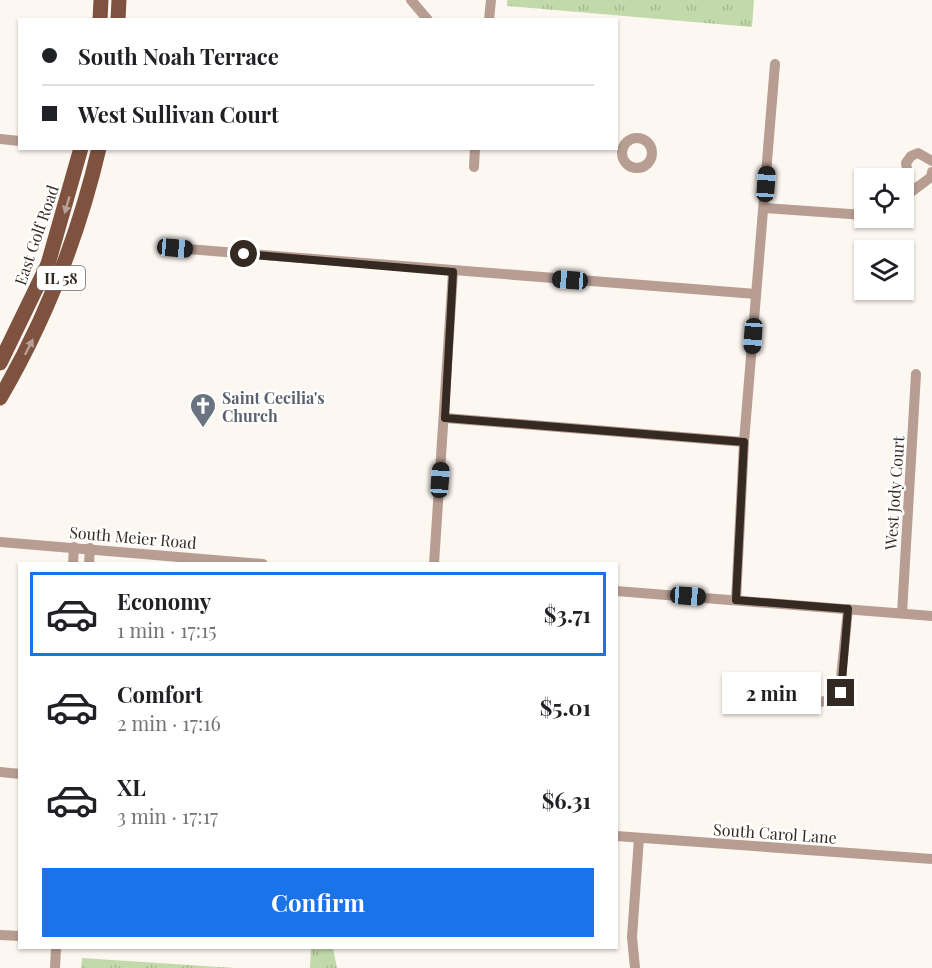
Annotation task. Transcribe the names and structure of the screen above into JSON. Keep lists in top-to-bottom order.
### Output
{
  "streets": {
    "main road": ["East Golf Road", "IL 58"],
    "street": ["West Jody Court", "South Meier Road", "South Carol Lane"]
  },
  "places": {
    "church": ["Saint Cecilia's Church"]
  },
  "page": {
    "banner": ["South Noah Terrace", "West Sullivan Court"],
    "list": [
      {
        "name": "Economy",
        "note": "1 min · 17:15",
        "value": "$3.71"
      },
      {
        "name": "Comfort",
        "note": "2 min · 17:16",
        "value": "$5.01"
      },
      {
        "name": "XL",
        "note": "3 min · 17:17",
        "value": "$6.31"
      }
    ],
    "bubble": "2 min",
    "buttons": "Confirm"
  }
}
